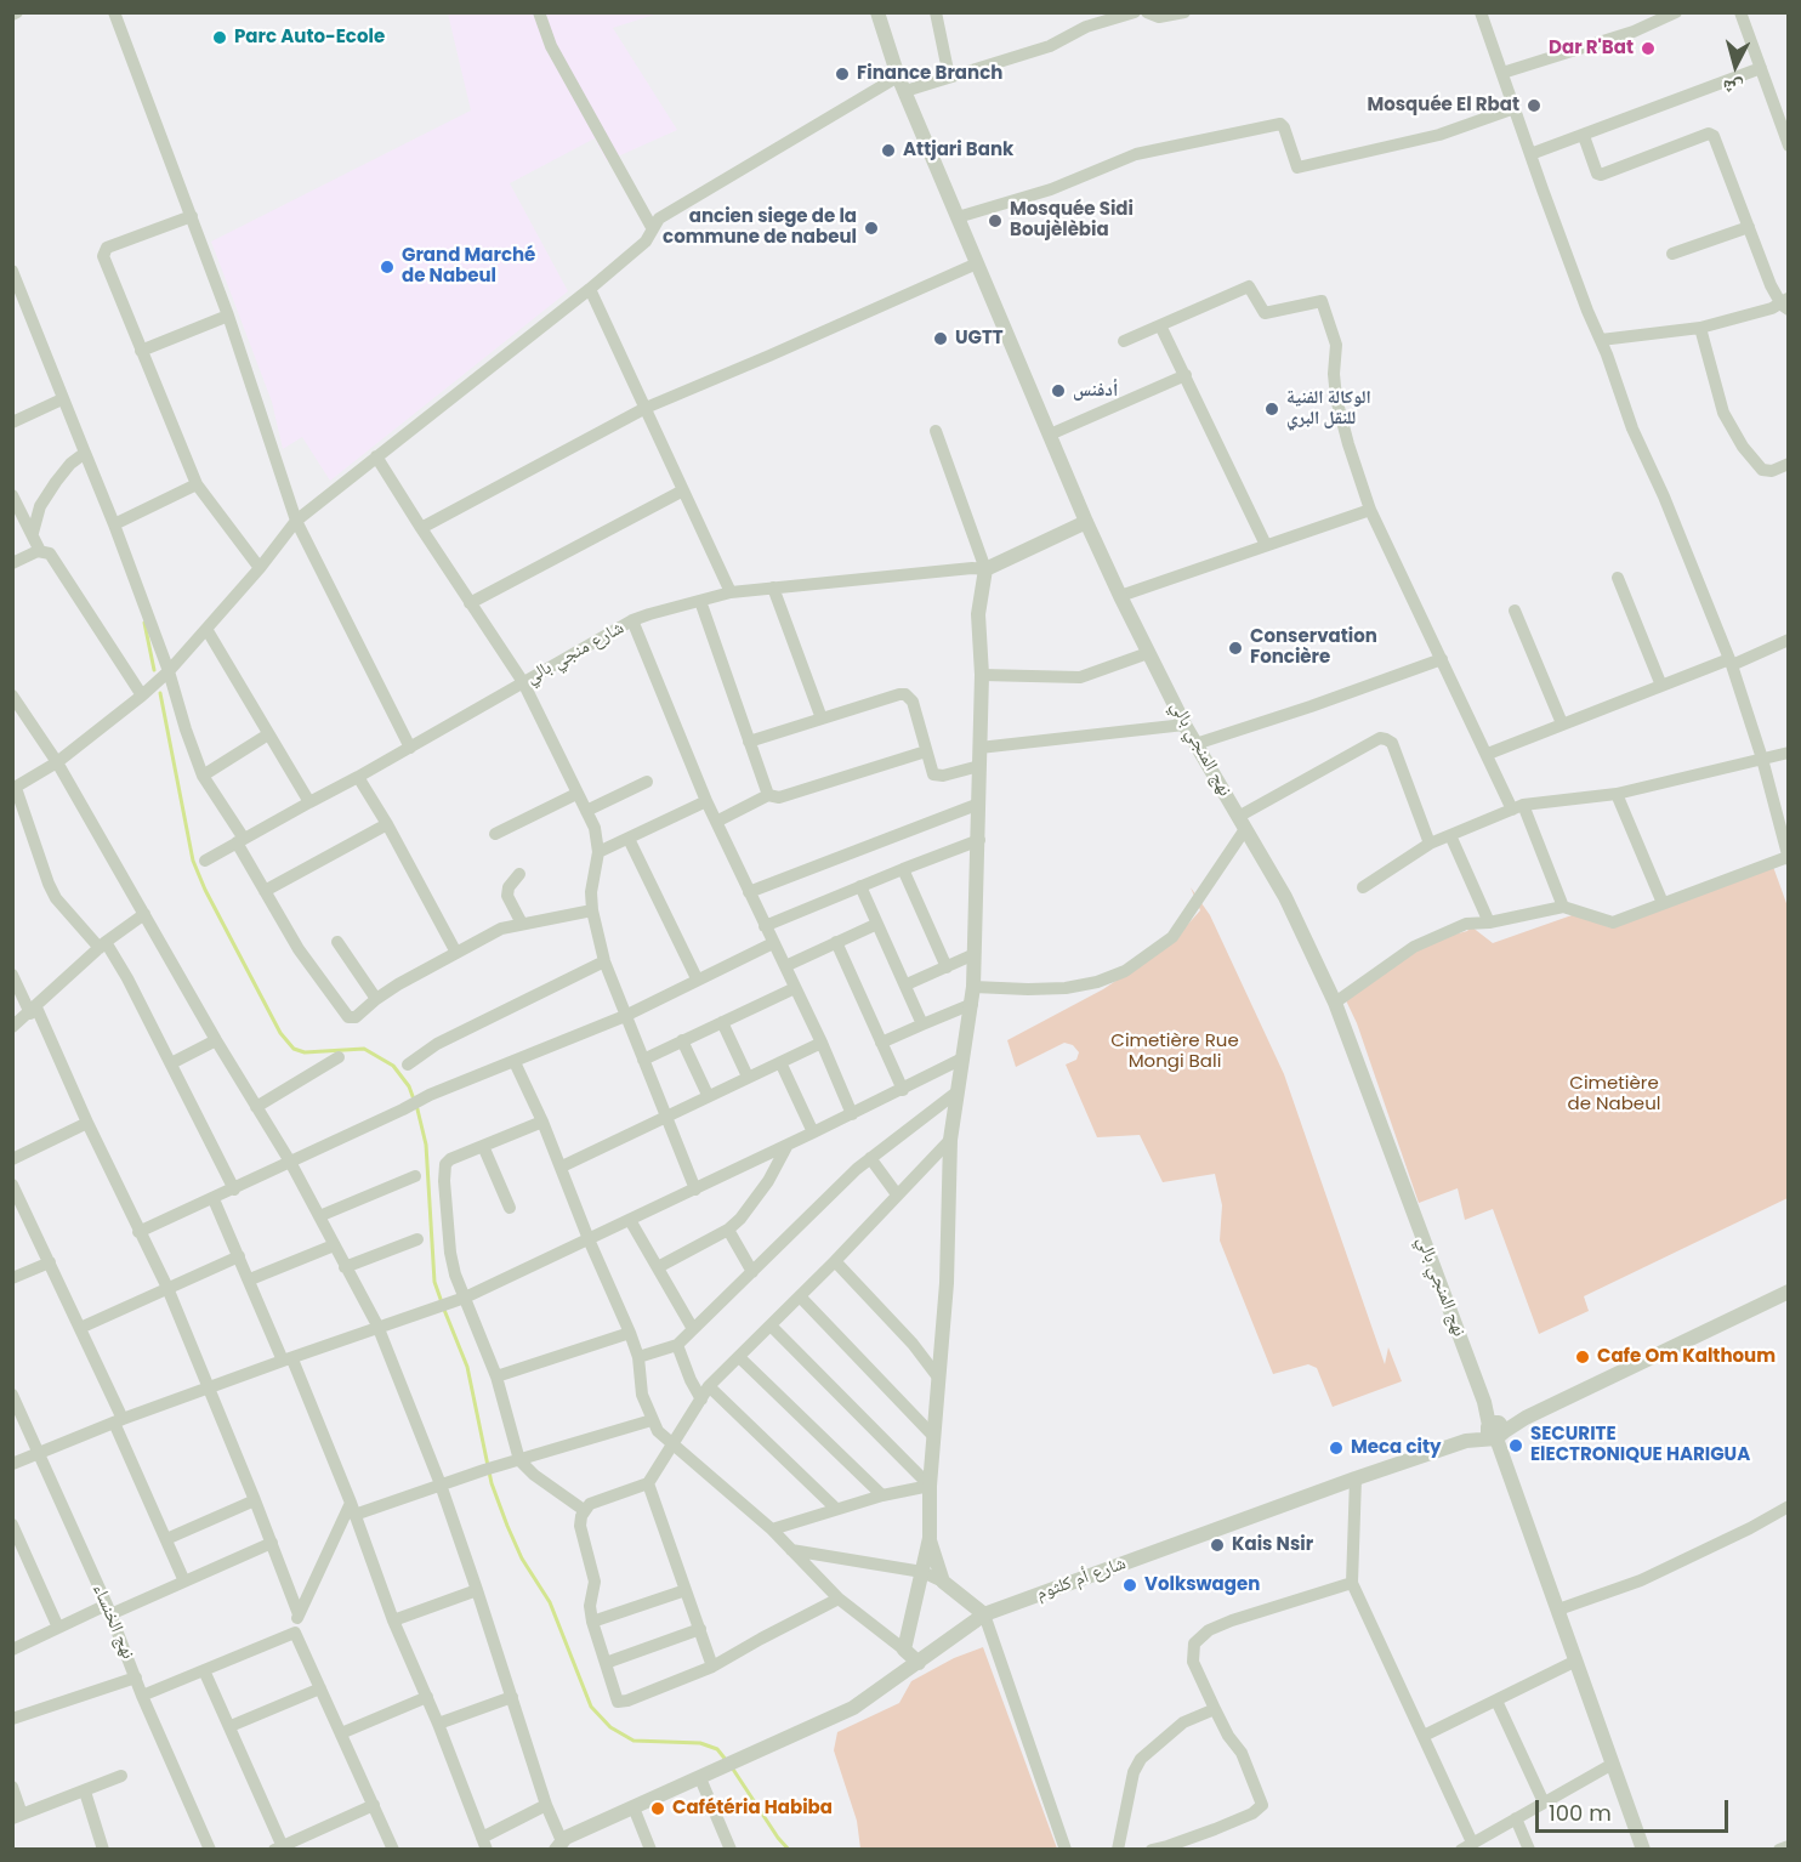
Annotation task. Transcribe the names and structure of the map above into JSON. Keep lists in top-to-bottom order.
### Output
{
  "streets": {
    "street": [
      "شارع منجي بالي",
      "نهج المنجي بالي",
      "شارع أم كلثوم",
      "نهج الخنساء"
    ]
  },
  "crossings": [
    ["نهج المنجي بالي", "شارع أم كلثوم"]
  ],
  "parks": ["Cimetière Rue Mongi Bali", "Cimetière de Nabeul"],
  "places": [
    "Parc Auto-Ecole",
    "Dar R'Bat",
    "Finance Branch",
    "Mosquée El Rbat",
    "Attjari Bank",
    "Mosquée Sidi Boujèlèbia",
    "ancien siege de la commune de nabeul",
    "Grand Marché de Nabeul",
    "UGTT",
    "أدفنس",
    "الوكالة الفنية للنقل البري",
    "Conservation Foncière",
    "Cafe Om Kalthoum",
    "SECURITE ElECTRONIQUE HARIGUA",
    "Meca city",
    "Kais Nsir",
    "Volkswagen",
    "Cafétéria Habiba"
  ],
  "scale_bar": "100 m",
  "north": "bottom"
}
